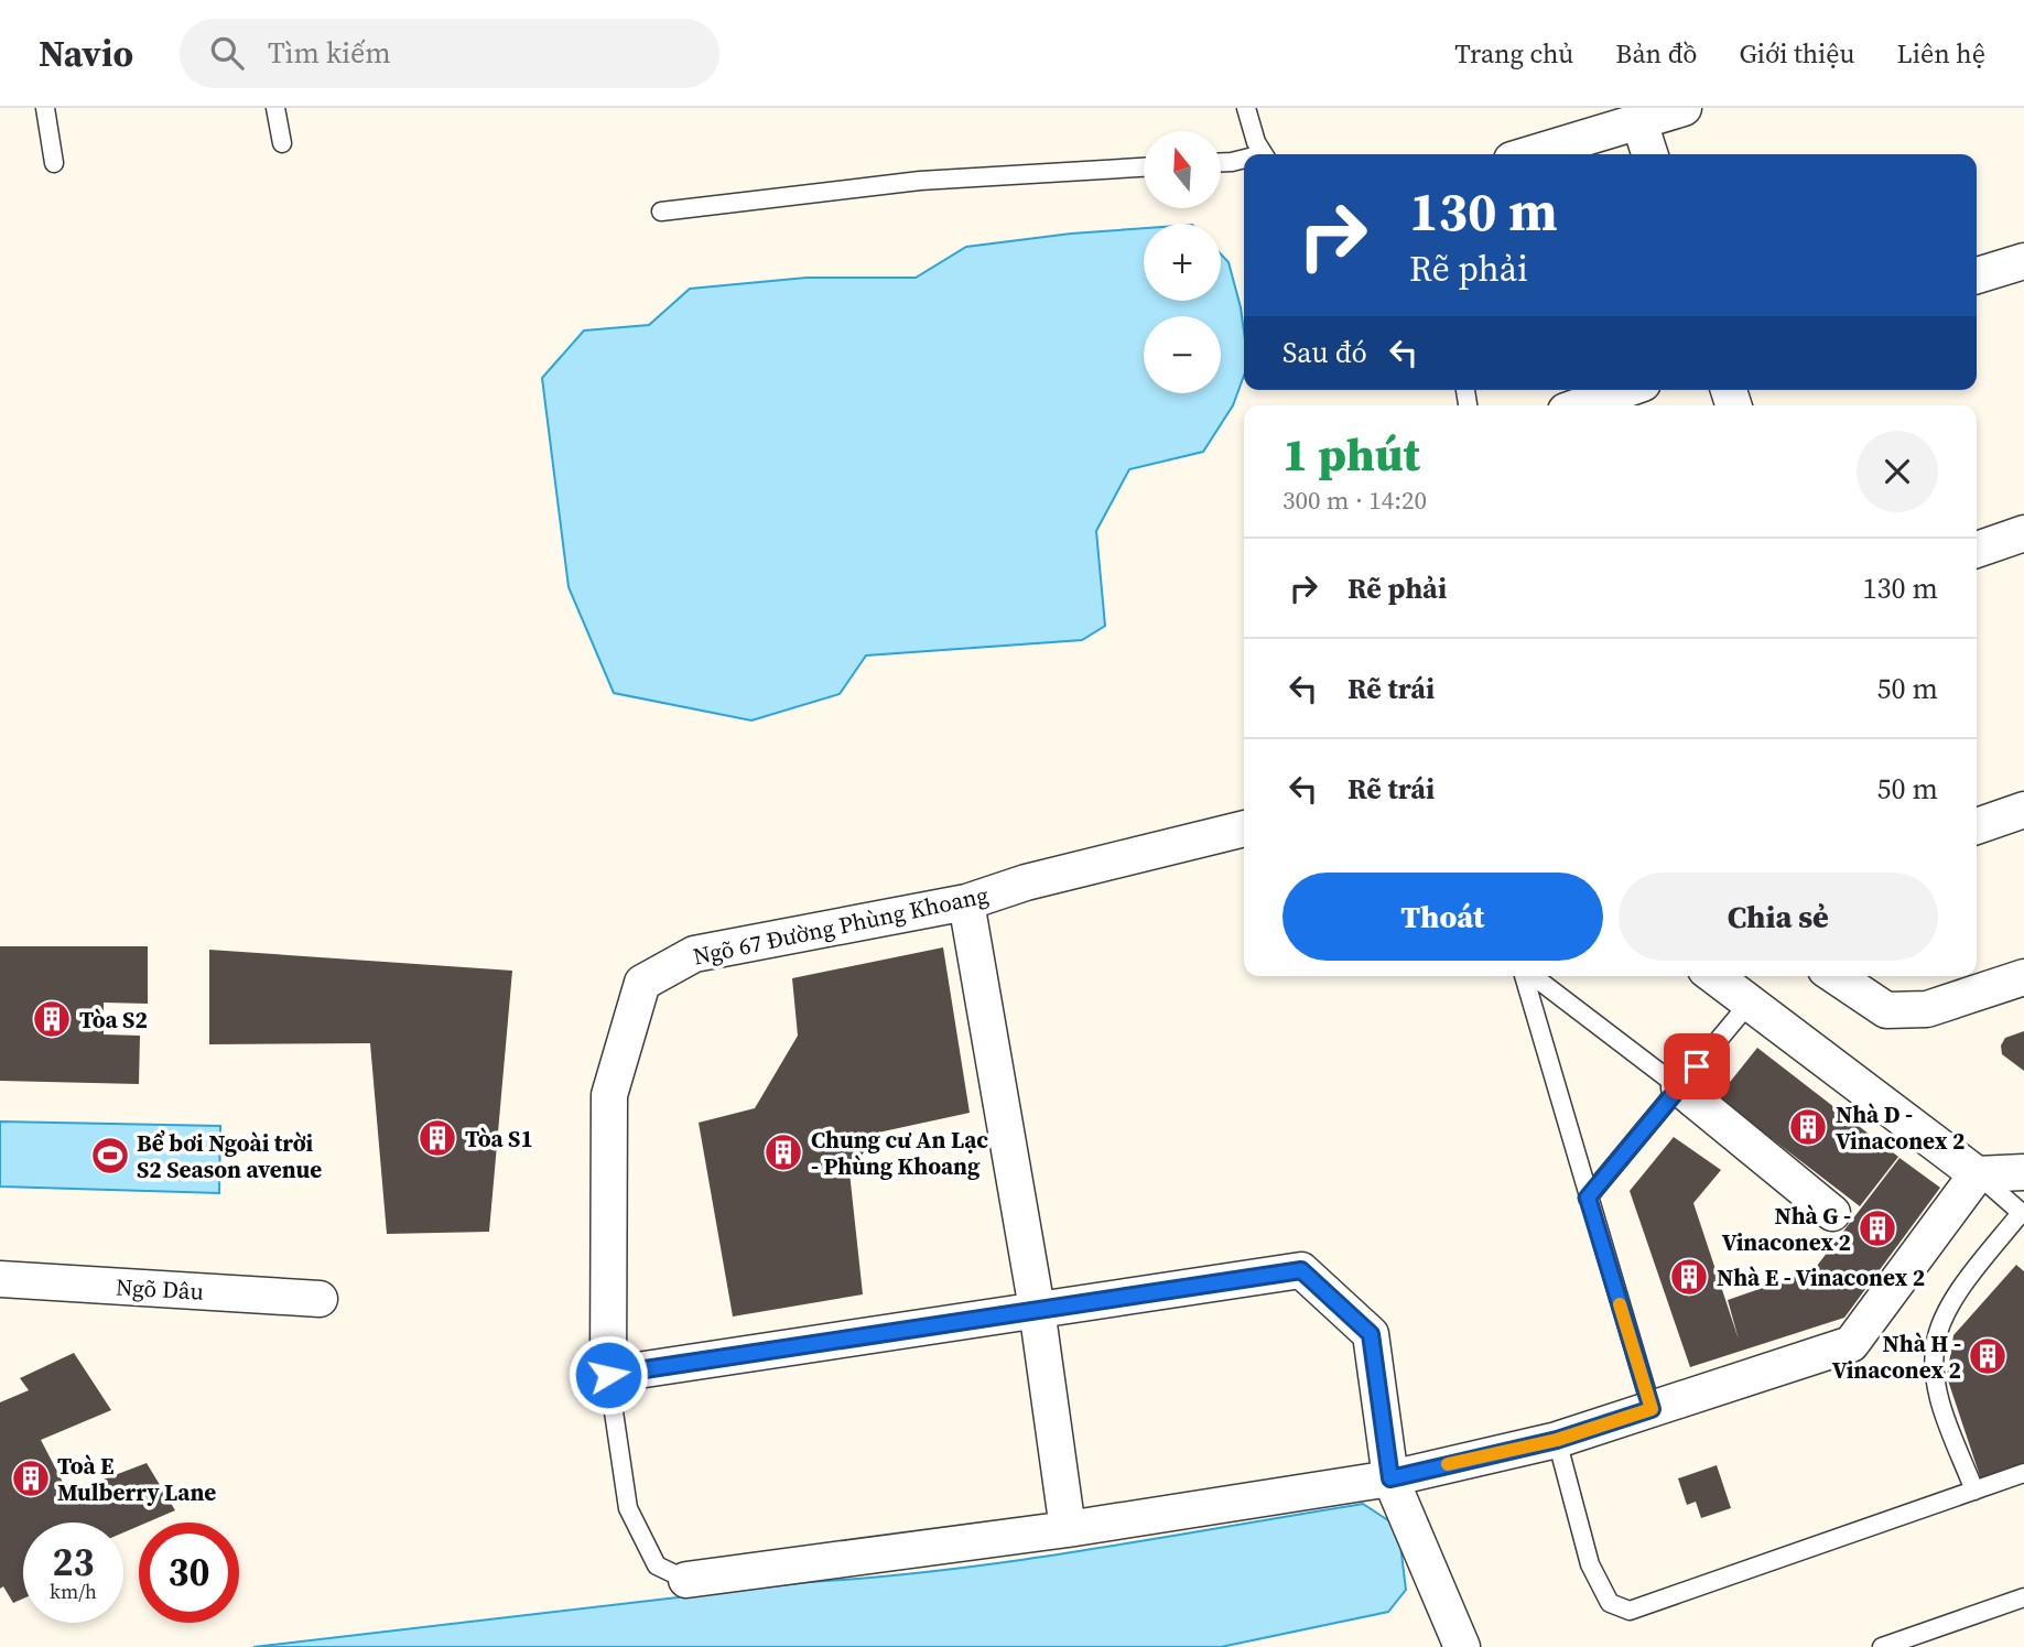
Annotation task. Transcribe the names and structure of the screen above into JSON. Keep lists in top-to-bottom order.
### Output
{
  "streets": {
    "street": ["Ngõ 67 Đường Phùng Khoang", "Ngõ Dâu"]
  },
  "places": {
    "building": [
      "Tòa S2",
      "Nhà D - Vinaconex 2",
      "Tòa S1",
      "Chung cư An Lạc - Phùng Khoang",
      "Nhà G - Vinaconex 2",
      "Nhà E - Vinaconex 2",
      "Nhà H - Vinaconex 2",
      "Toà E Mulberry Lane"
    ],
    "sports": ["Bể bơi Ngoài trời S2 Season avenue"]
  },
  "north": "top",
  "page": {
    "header": "Navio",
    "search": "Tìm kiếm",
    "nav": [
      "Trang chủ",
      "Bản đồ",
      "Giới thiệu",
      "Liên hệ"
    ],
    "map_buttons": ["+", "−"],
    "turn": ["130 m", "Rẽ phải"],
    "then": "Sau đó",
    "heading": ["1 phút", "300 m · 14:20"],
    "list": [
      {
        "name": "Rẽ phải",
        "value": "130 m"
      },
      {
        "name": "Rẽ trái",
        "value": "50 m"
      },
      {
        "name": "Rẽ trái",
        "value": "50 m"
      }
    ],
    "buttons": ["Thoát", "Chia sẻ"],
    "speed": "23 km/h",
    "limit": "30"
  }
}
